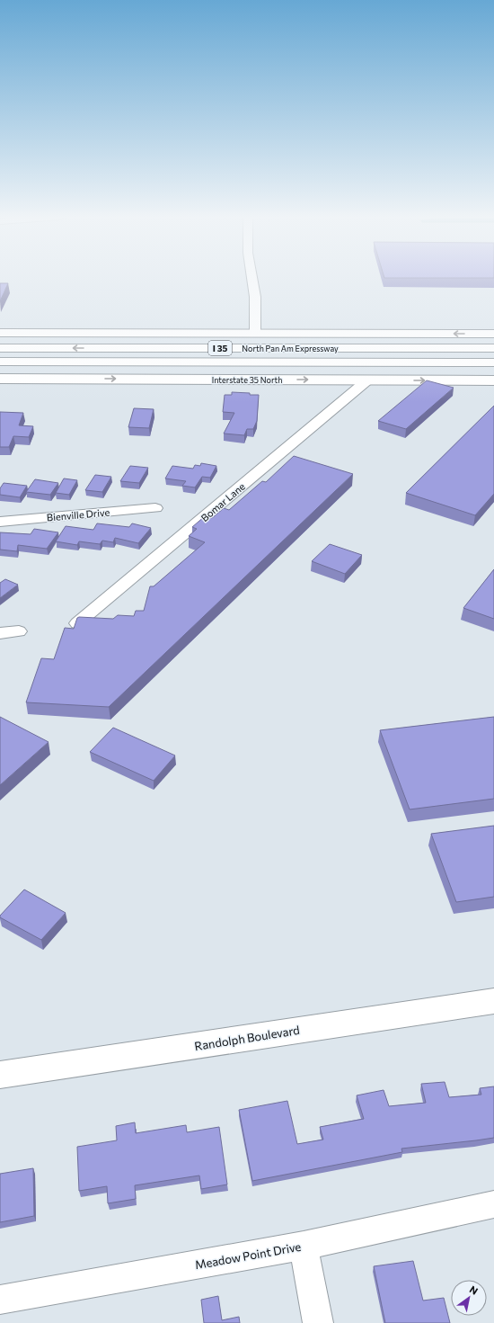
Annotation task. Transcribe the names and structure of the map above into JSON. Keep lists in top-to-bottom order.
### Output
{
  "streets": {
    "main road": [
      "I 35",
      "North Pan Am Expressway",
      "Interstate 35 North",
      "Randolph Boulevard"
    ],
    "street": ["Bomar Lane", "Bienville Drive", "Meadow Point Drive"]
  },
  "crossings": [
    ["Interstate 35 North", "Bomar Lane"]
  ],
  "north": "top right"
}
